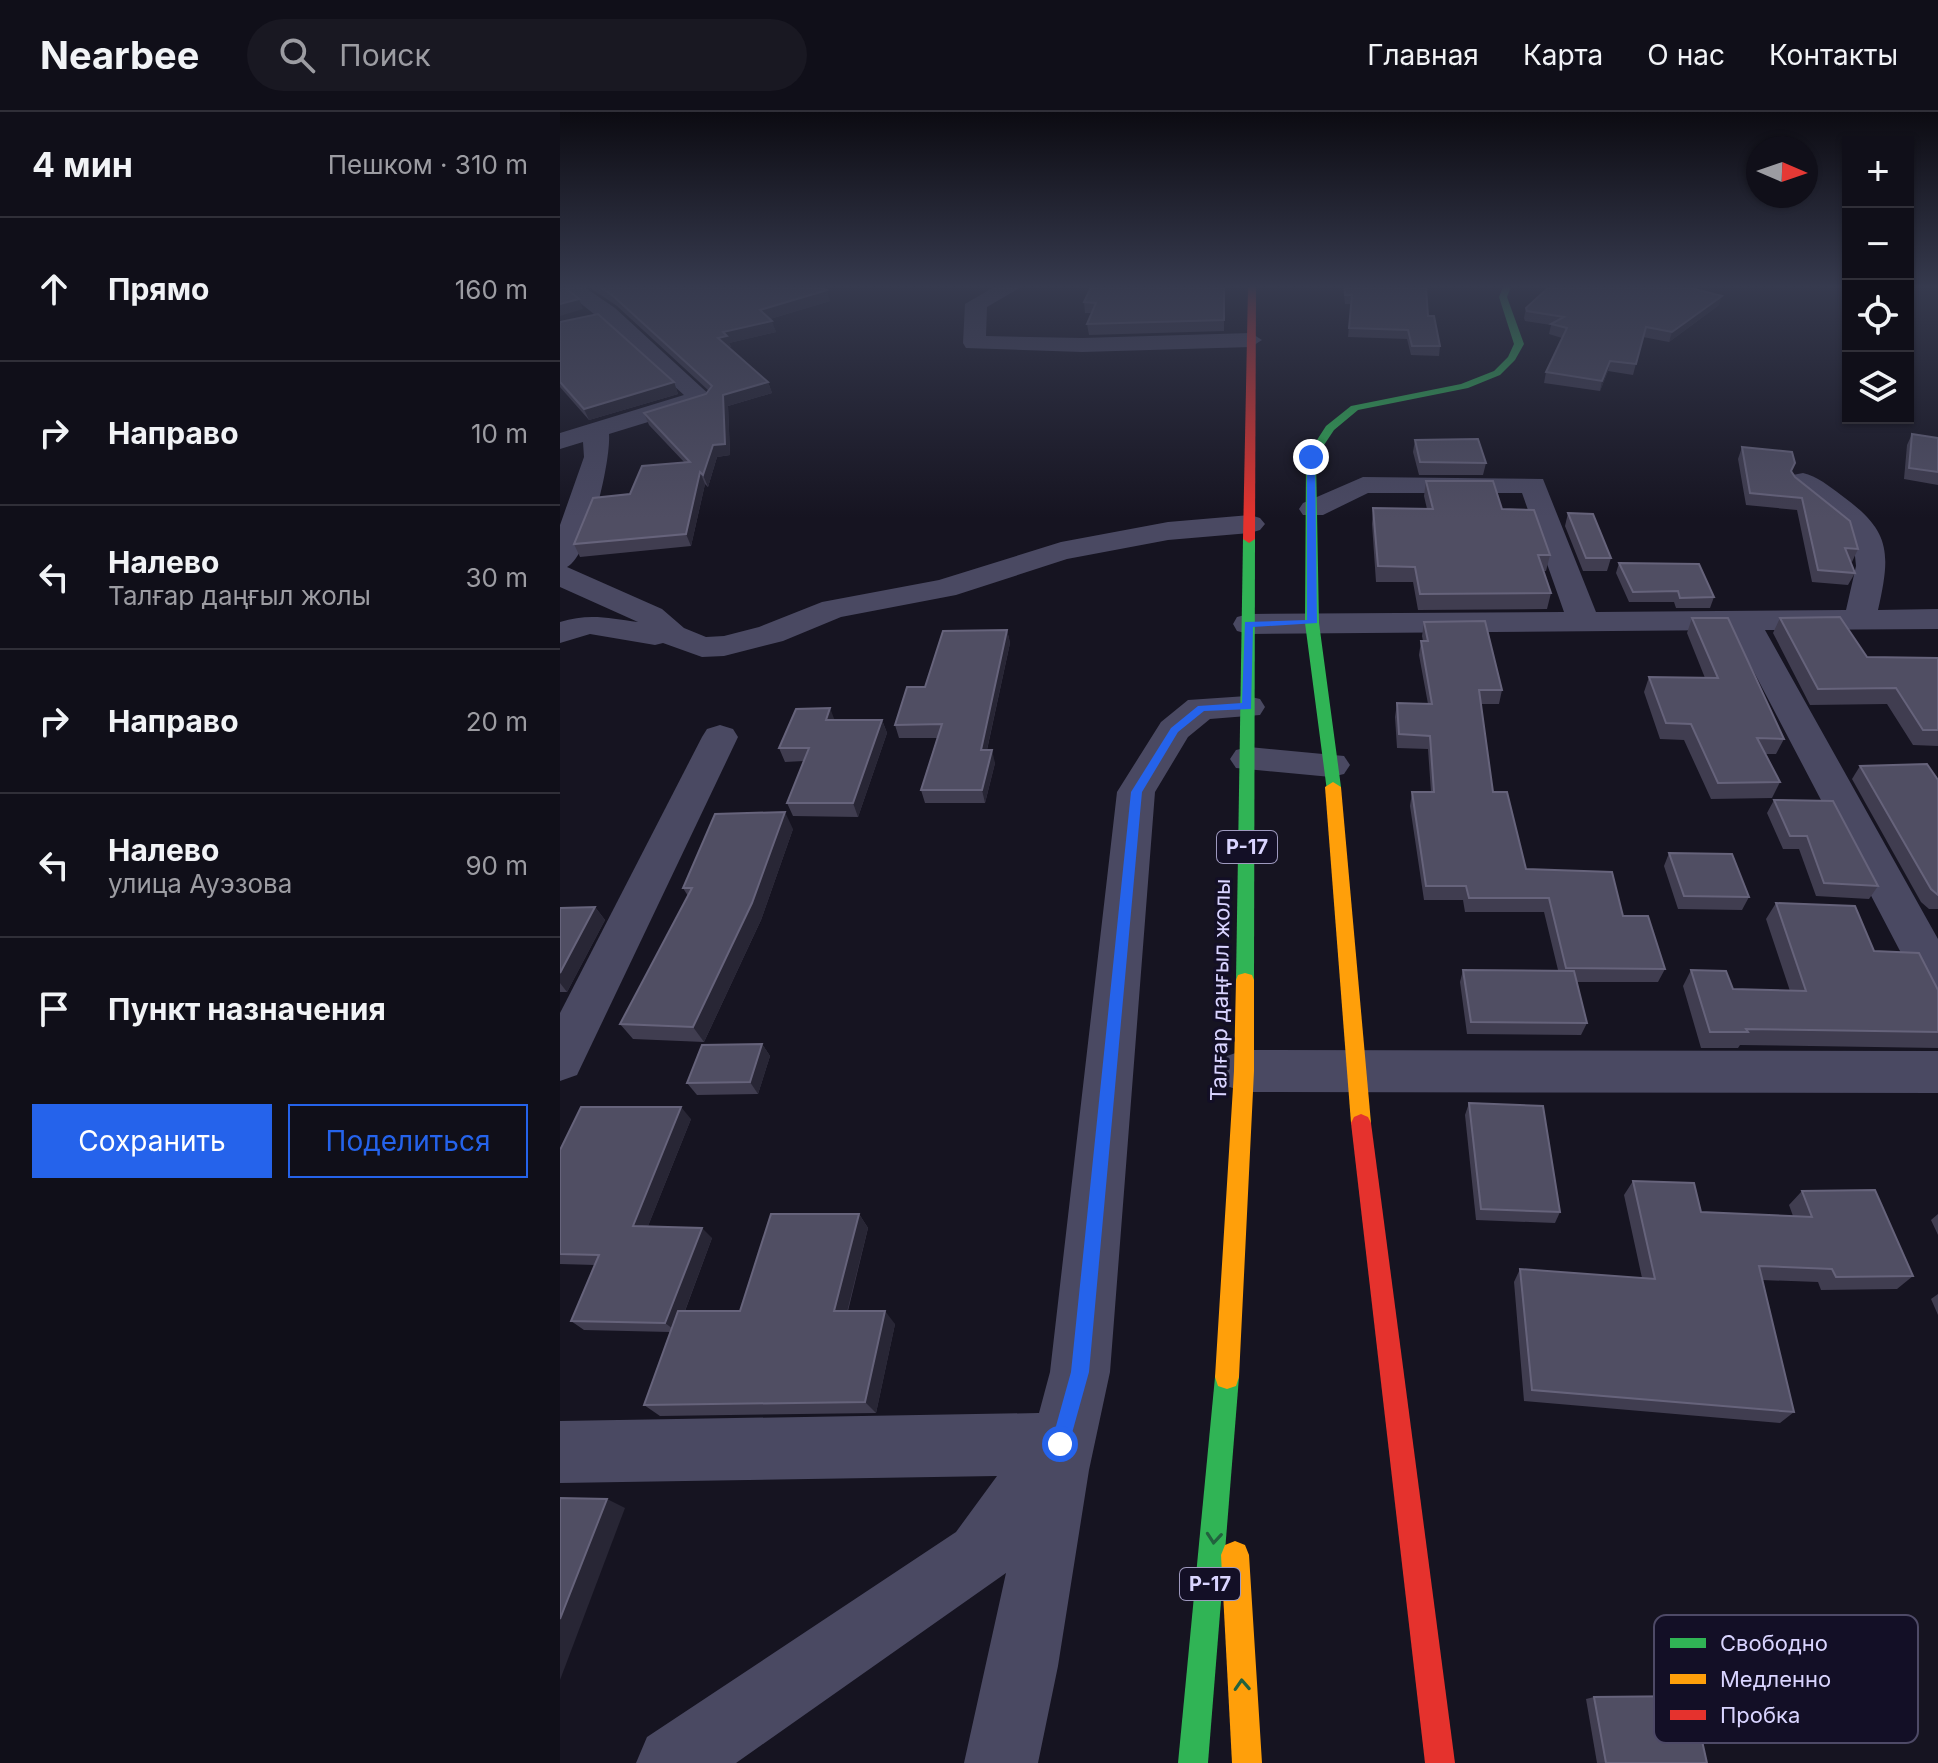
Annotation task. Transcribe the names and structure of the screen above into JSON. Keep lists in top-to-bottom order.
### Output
{
  "streets": {
    "main road": ["P-17", "Талғар даңғыл жолы"]
  },
  "legend": ["Свободно", "Медленно", "Пробка"],
  "north": "right",
  "page": {
    "header": "Nearbee",
    "search": "Поиск",
    "nav": [
      "Главная",
      "Карта",
      "О нас",
      "Контакты"
    ],
    "heading": ["4 мин", "Пешком · 310 m"],
    "map_buttons": ["+", "−"],
    "list": [
      ["Прямо", "160 m"],
      ["Направо", "10 m"],
      ["Налево", "Талғар даңғыл жолы", "30 m"],
      ["Направо", "20 m"],
      ["Налево", "улица Ауэзова", "90 m"],
      "Пункт назначения"
    ],
    "buttons": ["Сохранить", "Поделиться"]
  }
}
